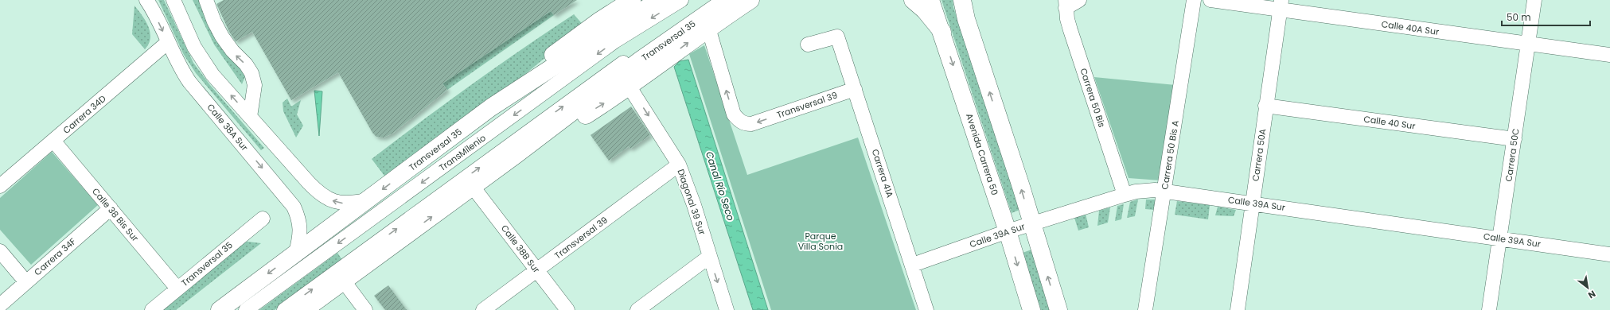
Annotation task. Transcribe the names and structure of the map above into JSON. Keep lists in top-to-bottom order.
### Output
{
  "streets": {
    "main road": ["Transversal 35", "Avenida Carrera 50"],
    "street": [
      "Calle 40A Sur",
      "Carrera 50 Bis",
      "Transversal 39",
      "Carrera 34D",
      "Calle 40 Sur",
      "Calle 38A Sur",
      "TransMilenio",
      "Carrera 50 Bis A",
      "Carrera 50A",
      "Carrera 50C",
      "Carrera 41A",
      "Diagonal 39 Sur",
      "Calle 39A Sur",
      "Calle 38 Bis Sur",
      "Calle 38B Sur",
      "Carrera 34F"
    ]
  },
  "crossings": [
    ["Calle 40A Sur", "Carrera 50A"],
    ["Calle 40A Sur", "Carrera 50C"],
    ["Transversal 35", "Calle 38A Sur"],
    ["Transversal 35", "TransMilenio"],
    ["Transversal 35", "Calle 38 Bis Sur"],
    ["Transversal 35", "Calle 38B Sur"],
    ["Carrera 50 Bis", "Calle 39A Sur"],
    ["Transversal 39", "Carrera 41A"],
    ["Transversal 39", "Diagonal 39 Sur"],
    ["Transversal 39", "Calle 38B Sur"],
    ["Carrera 34D", "Calle 38A Sur"],
    ["Carrera 34D", "Calle 38 Bis Sur"],
    ["Calle 40 Sur", "Carrera 50A"],
    ["Calle 40 Sur", "Carrera 50C"],
    ["Avenida Carrera 50", "Calle 39A Sur"],
    ["Carrera 50 Bis A", "Calle 39A Sur"],
    ["Carrera 50A", "Calle 39A Sur"],
    ["Carrera 50C", "Calle 39A Sur"],
    ["Carrera 41A", "Calle 39A Sur"],
    ["Calle 38 Bis Sur", "Carrera 34F"]
  ],
  "one_way": ["Diagonal 39 Sur"],
  "water": ["Canal Río Seco"],
  "parks": ["Parque Villa Sonia"],
  "scale_bar": "50 m",
  "north": "bottom right"
}
